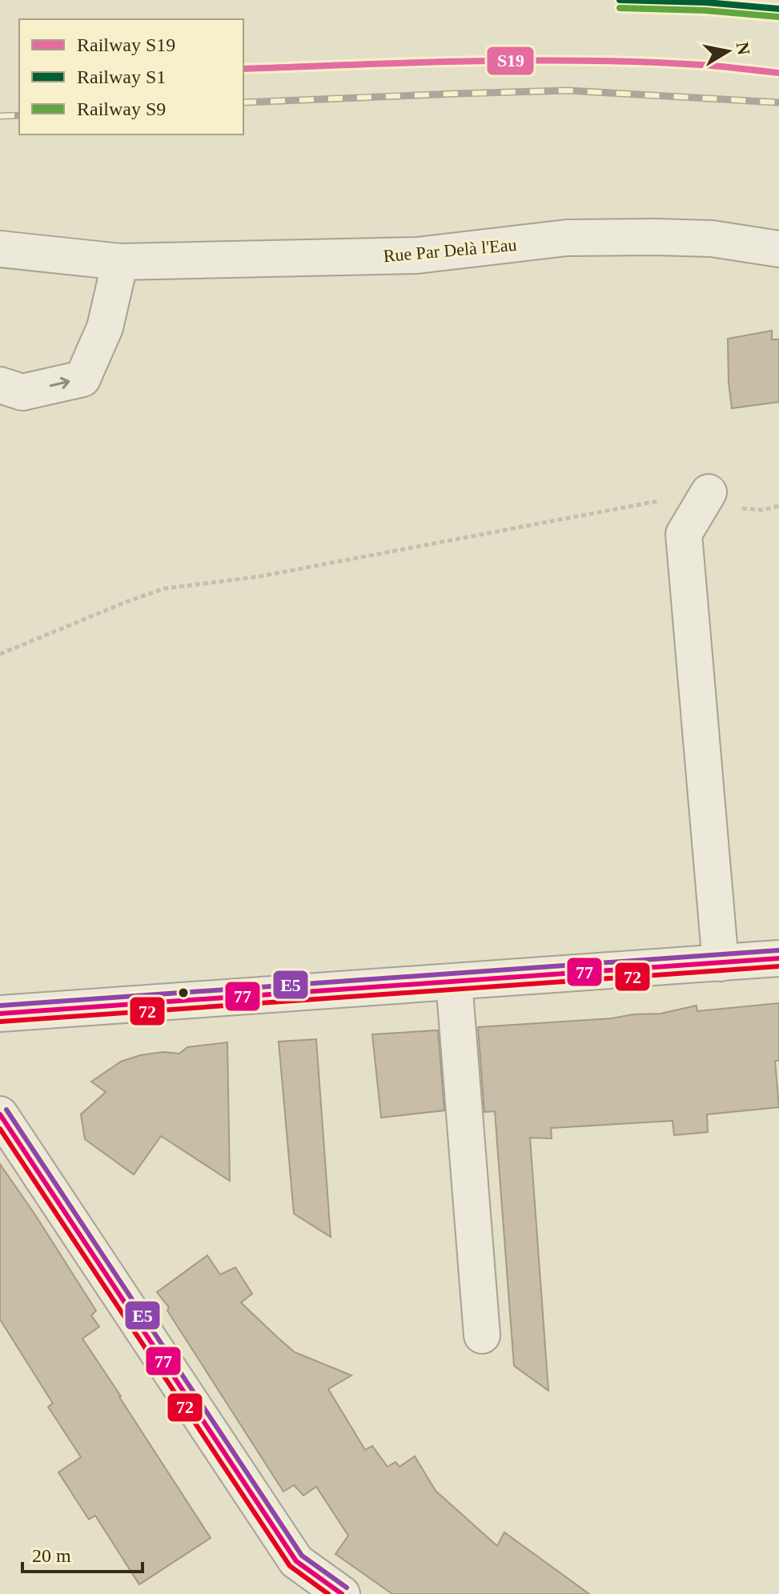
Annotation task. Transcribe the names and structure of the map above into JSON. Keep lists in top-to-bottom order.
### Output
{
  "streets": {
    "street": ["Rue Par Delà l'Eau"]
  },
  "lines": [
    "rail line S1",
    "rail line S9",
    "rail line S19",
    "transit line E5",
    "transit line 77",
    "transit line 72"
  ],
  "legend": ["Railway S19", "Railway S1", "Railway S9"],
  "scale_bar": "20 m",
  "north": "right"
}
